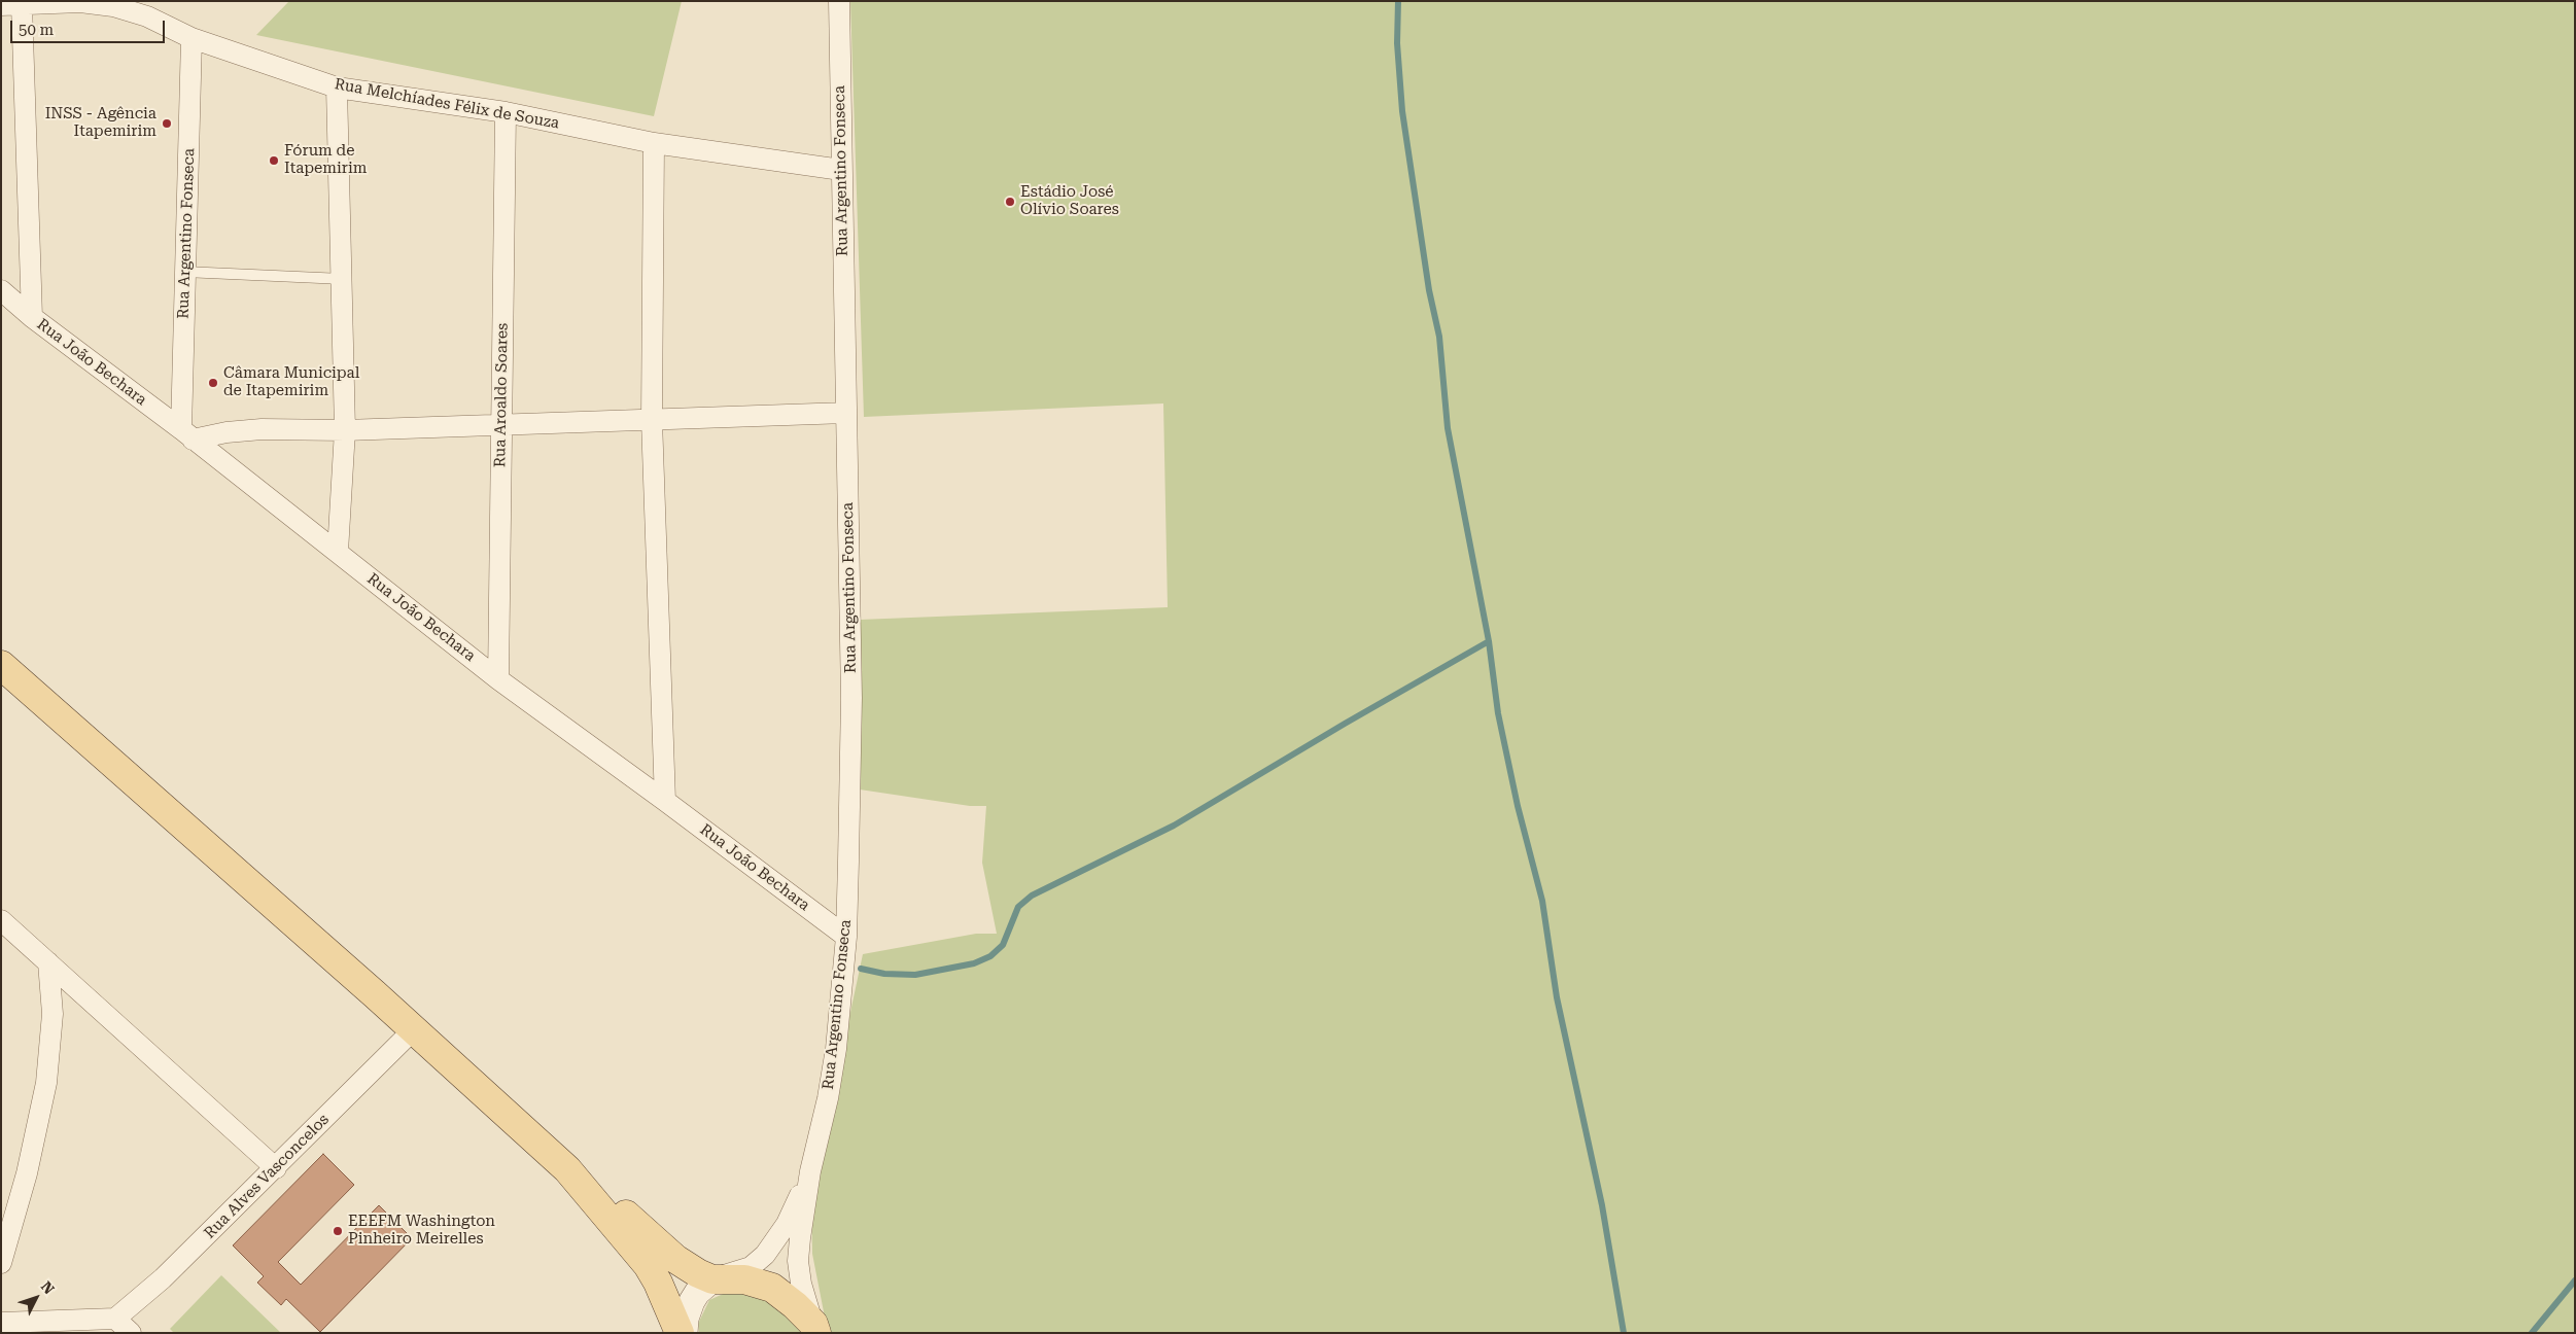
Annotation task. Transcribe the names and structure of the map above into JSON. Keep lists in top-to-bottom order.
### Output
{
  "streets": {
    "street": [
      "Rua Melchíades Félix de Souza",
      "Rua Argentino Fonseca",
      "Rua João Bechara",
      "Rua Aroaldo Soares",
      "Rua Alves Vasconcelos"
    ]
  },
  "crossings": [
    ["Rua Melchíades Félix de Souza", "Rua Argentino Fonseca"],
    ["Rua Melchíades Félix de Souza", "Rua Aroaldo Soares"],
    ["Rua Argentino Fonseca", "Rua João Bechara"],
    ["Rua João Bechara", "Rua Aroaldo Soares"]
  ],
  "places": [
    "INSS - Agência Itapemirim",
    "Fórum de Itapemirim",
    "Estádio José Olívio Soares",
    "Câmara Municipal de Itapemirim",
    "EEEFM Washington Pinheiro Meirelles"
  ],
  "scale_bar": "50 m",
  "north": "top right"
}
